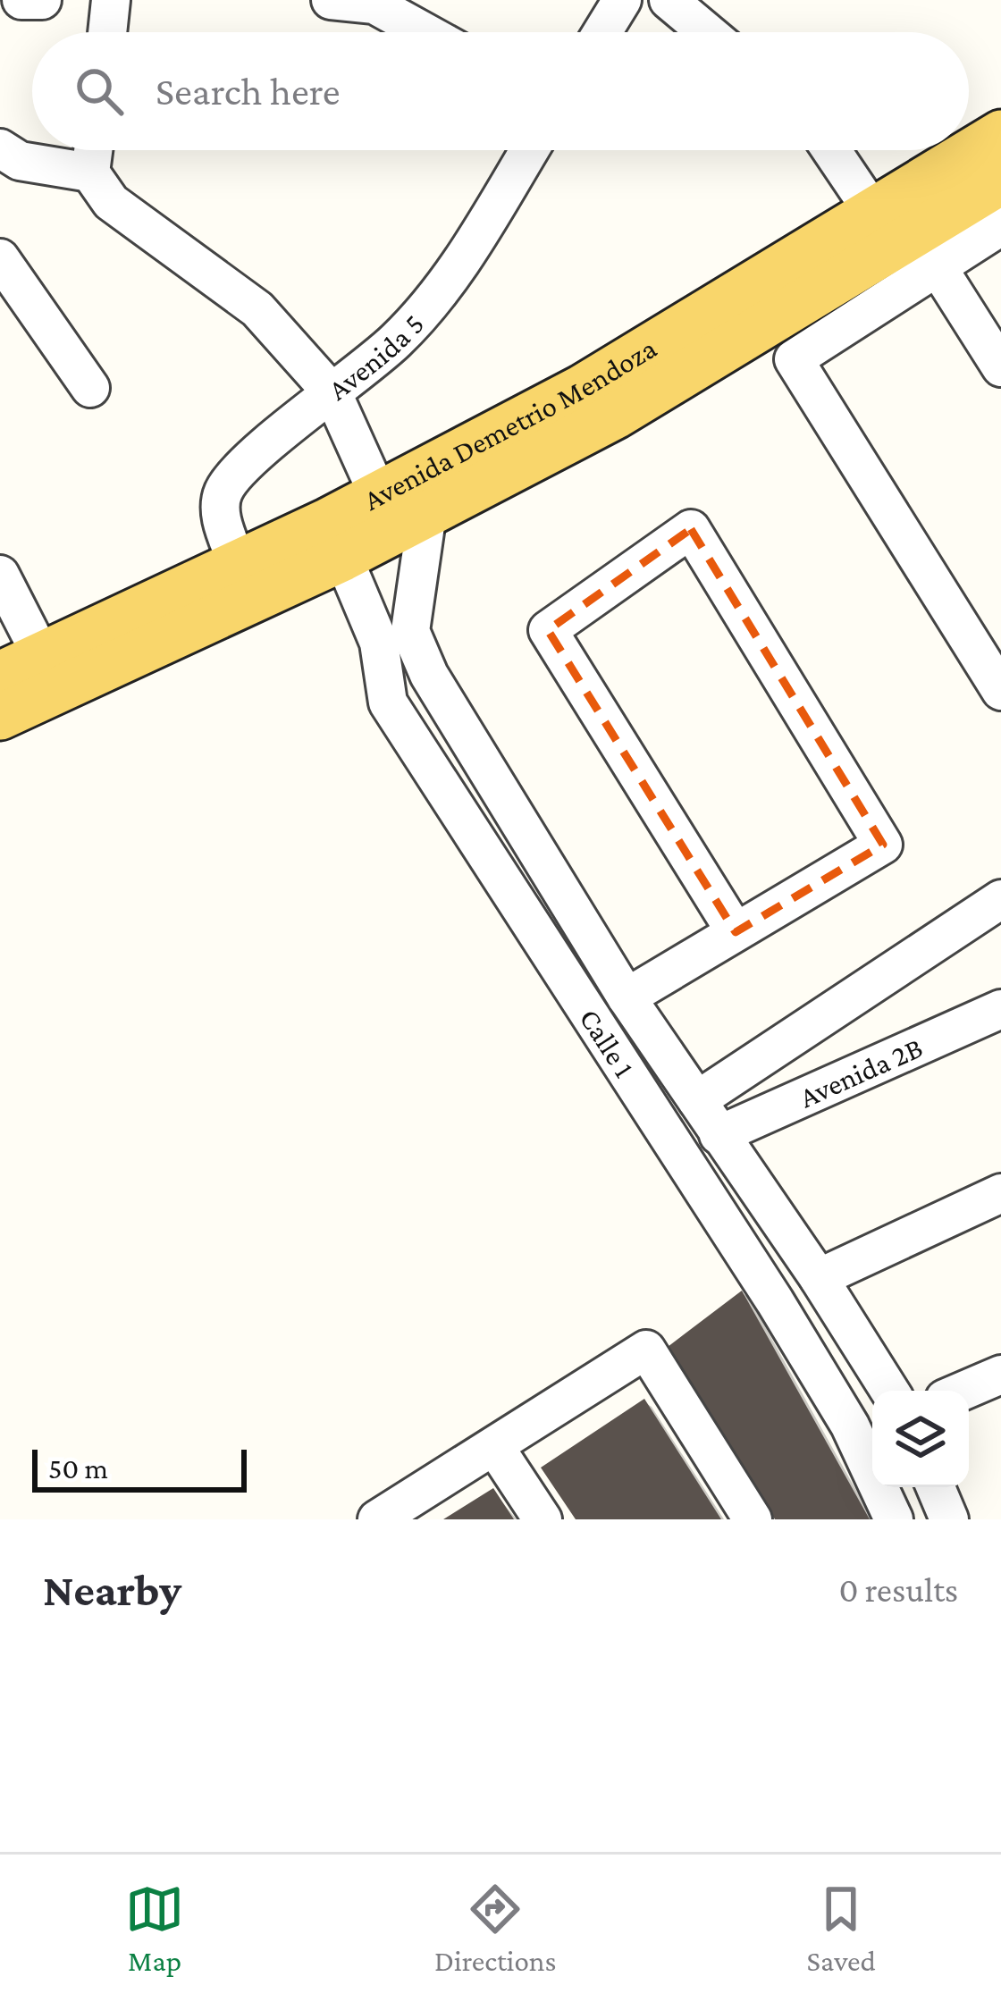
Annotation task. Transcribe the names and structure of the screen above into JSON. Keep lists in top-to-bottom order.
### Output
{
  "streets": {
    "main road": ["Avenida Demetrio Mendoza"],
    "street": ["Avenida 5", "Calle 1", "Avenida 2B"]
  },
  "crossings": [
    ["Avenida 5", "Avenida Demetrio Mendoza"],
    ["Avenida Demetrio Mendoza", "Calle 1"],
    ["Calle 1", "Avenida 2B"]
  ],
  "scale_bar": "50 m",
  "page": {
    "search": "Search here",
    "scale": "50 m",
    "heading": ["Nearby", "0 results"],
    "nav": ["Map", "Directions", "Saved"]
  }
}
